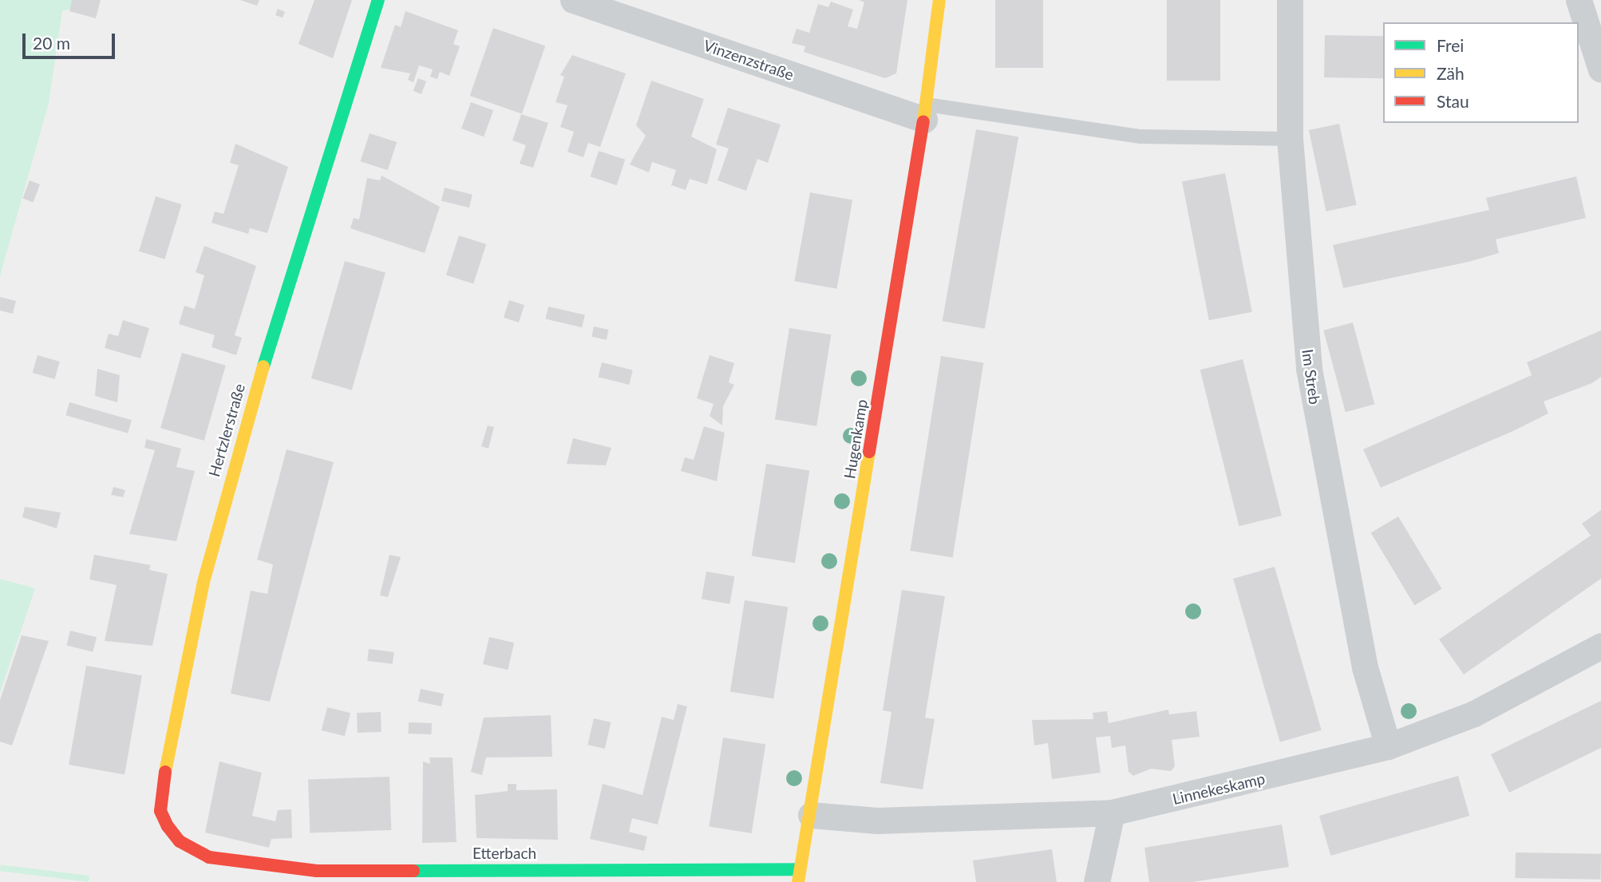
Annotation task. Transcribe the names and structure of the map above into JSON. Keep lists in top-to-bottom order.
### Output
{
  "streets": {
    "street": [
      "Vinzenzstraße",
      "Im Streb",
      "Hertzlerstraße",
      "Hugenkamp",
      "Linnekeskamp",
      "Etterbach"
    ]
  },
  "crossings": [
    ["Vinzenzstraße", "Hugenkamp"],
    ["Im Streb", "Linnekeskamp"],
    ["Hertzlerstraße", "Etterbach"],
    ["Hugenkamp", "Linnekeskamp"],
    ["Hugenkamp", "Etterbach"]
  ],
  "legend": ["Frei", "Zäh", "Stau"],
  "scale_bar": "20 m"
}
